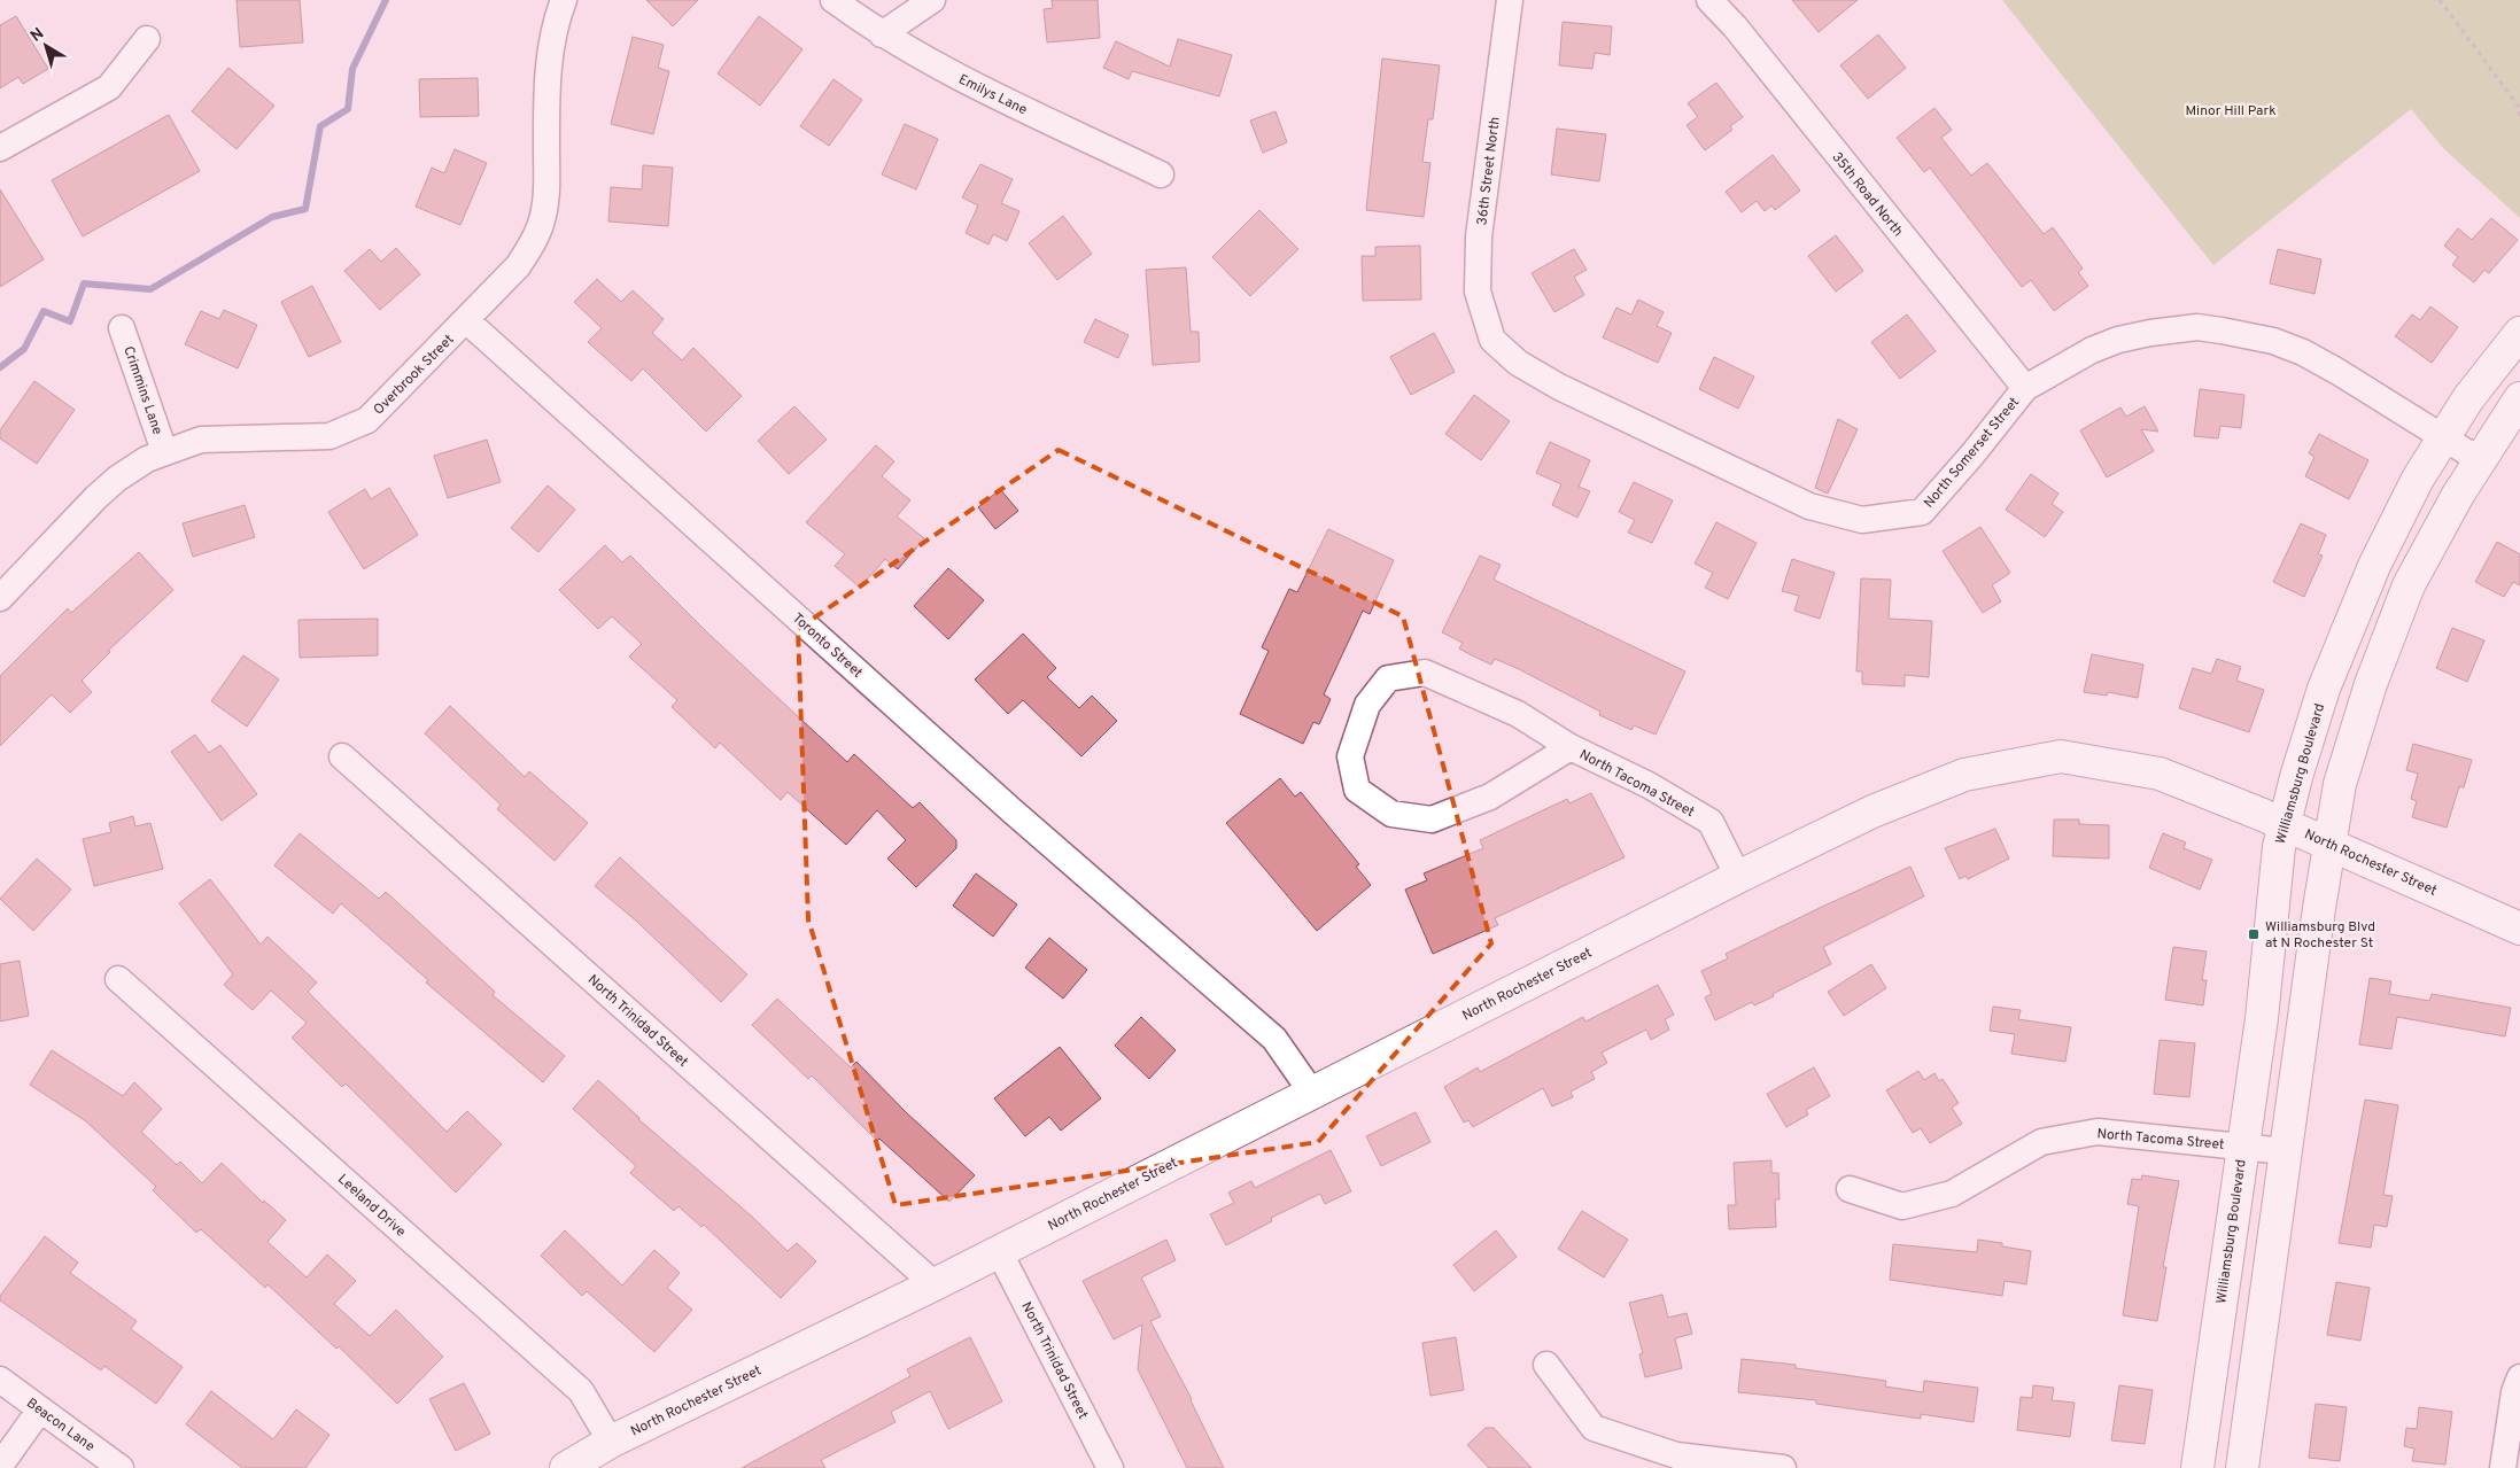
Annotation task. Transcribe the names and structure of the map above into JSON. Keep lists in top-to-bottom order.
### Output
{
  "streets": {
    "main road": ["Williamsburg Boulevard", "North Rochester Street"],
    "street": [
      "Emilys Lane",
      "36th Street North",
      "35th Road North",
      "Overbrook Street",
      "Crimmins Lane",
      "North Somerset Street",
      "Toronto Street",
      "North Tacoma Street",
      "North Trinidad Street",
      "Leeland Drive",
      "Beacon Lane"
    ]
  },
  "crossings": [
    ["36th Street North", "North Somerset Street"],
    ["35th Road North", "North Somerset Street"],
    ["Overbrook Street", "Crimmins Lane"],
    ["Overbrook Street", "Toronto Street"],
    ["North Somerset Street", "Williamsburg Boulevard"],
    ["Toronto Street", "North Rochester Street"],
    ["Williamsburg Boulevard", "North Tacoma Street"],
    ["Williamsburg Boulevard", "North Rochester Street"],
    ["North Tacoma Street", "North Rochester Street"],
    ["North Rochester Street", "North Trinidad Street"],
    ["North Rochester Street", "Leeland Drive"]
  ],
  "parks": ["Minor Hill Park"],
  "places": {
    "transit": ["Williamsburg Blvd at N Rochester St"]
  },
  "north": "top left"
}
